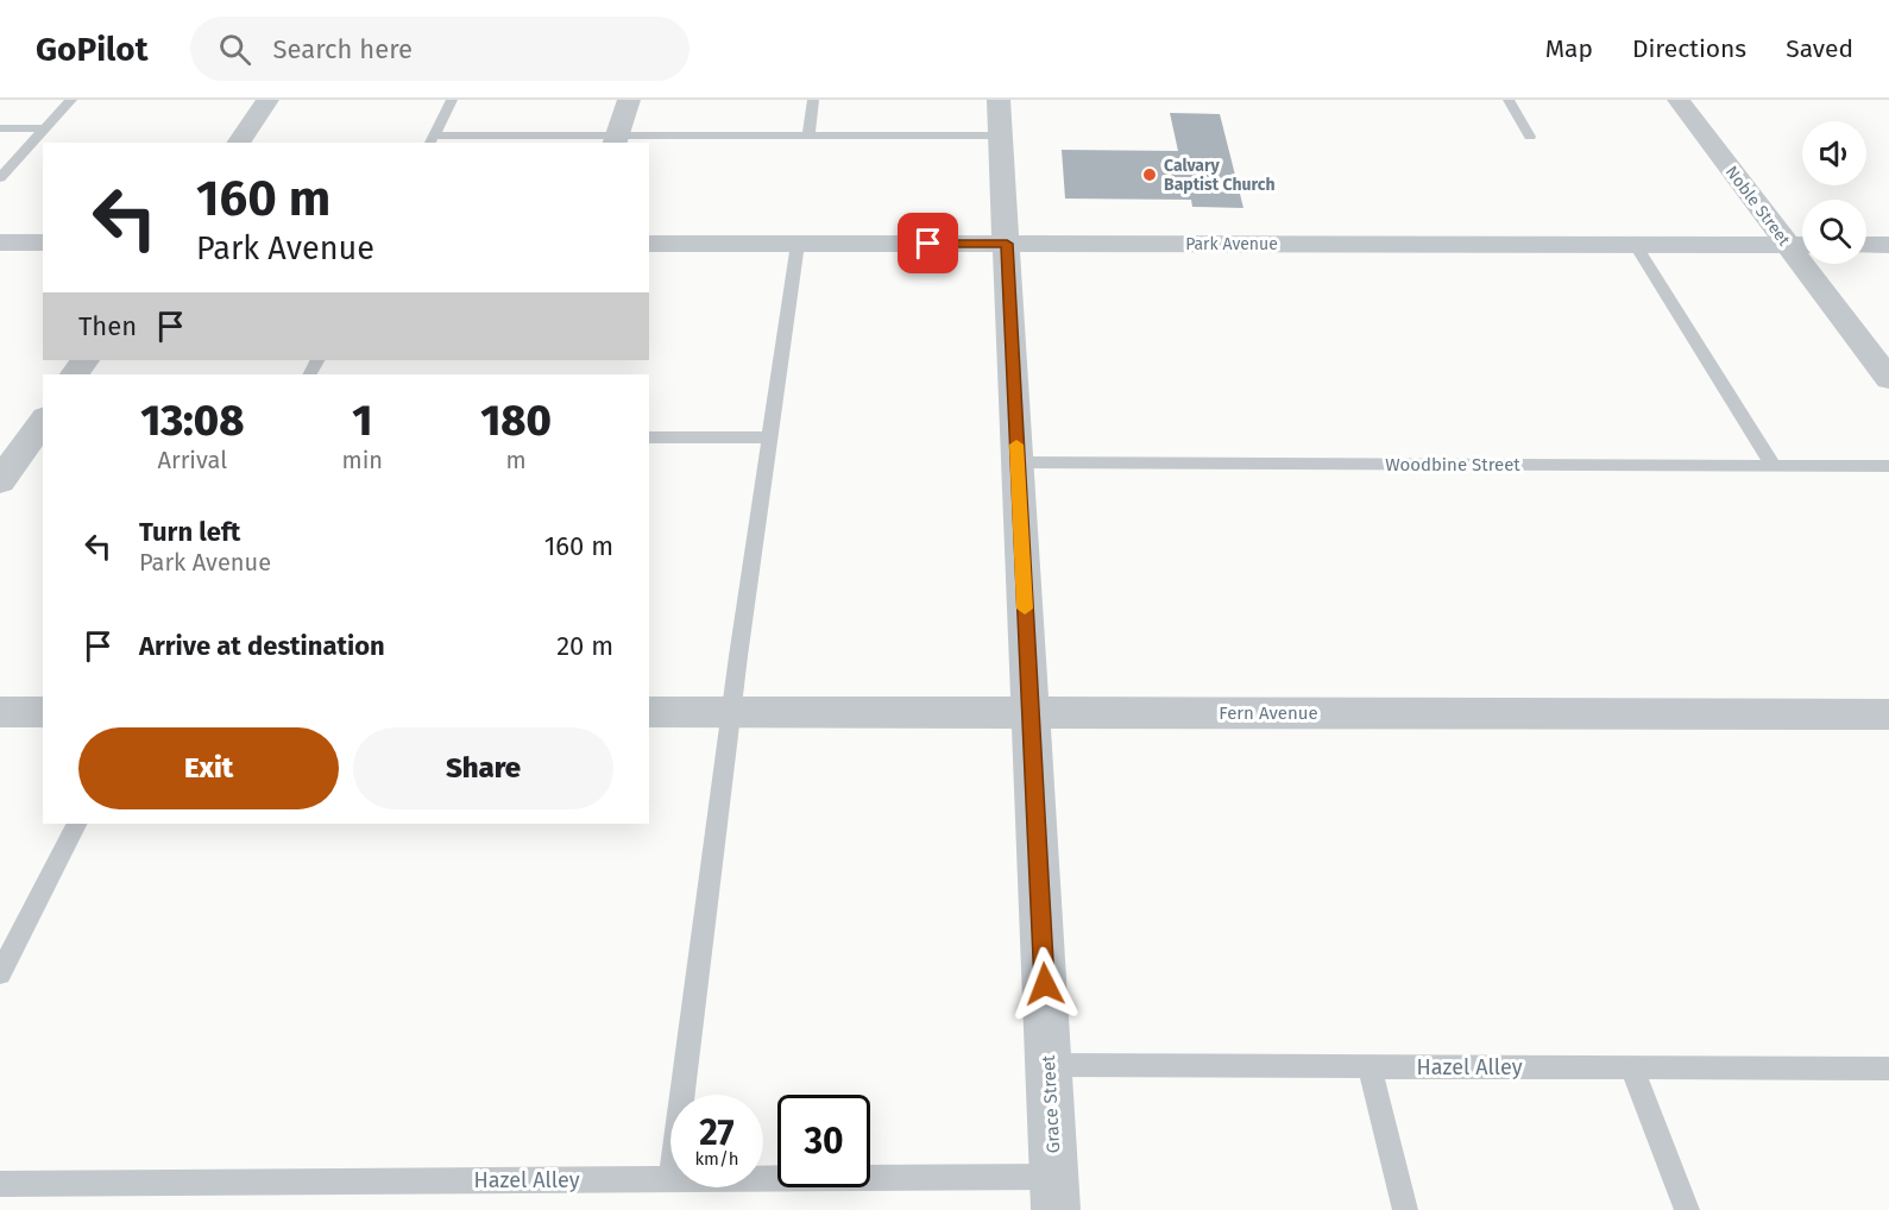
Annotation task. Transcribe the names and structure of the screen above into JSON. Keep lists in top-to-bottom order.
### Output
{
  "streets": {
    "street": [
      "Noble Street",
      "Park Avenue",
      "Fern Avenue",
      "Grace Street"
    ],
    "lane": ["Woodbine Street", "Hazel Alley"]
  },
  "crossings": [
    ["Noble Street", "Park Avenue"],
    ["Park Avenue", "Grace Street"],
    ["Woodbine Street", "Grace Street"],
    ["Fern Avenue", "Grace Street"],
    ["Hazel Alley", "Grace Street"]
  ],
  "places": ["Calvary Baptist Church"],
  "page": {
    "header": "GoPilot",
    "search": "Search here",
    "nav": ["Map", "Directions", "Saved"],
    "turn": ["160 m", "Park Avenue"],
    "then": "Then",
    "eta": [
      "13:08",
      "Arrival",
      "1",
      "min",
      "180",
      "m"
    ],
    "list": [
      {
        "name": "Turn left",
        "note": "Park Avenue",
        "value": "160 m"
      },
      {
        "name": "Arrive at destination",
        "value": "20 m"
      }
    ],
    "buttons": ["Exit", "Share"],
    "speed": "27 km/h",
    "limit": "30"
  }
}
